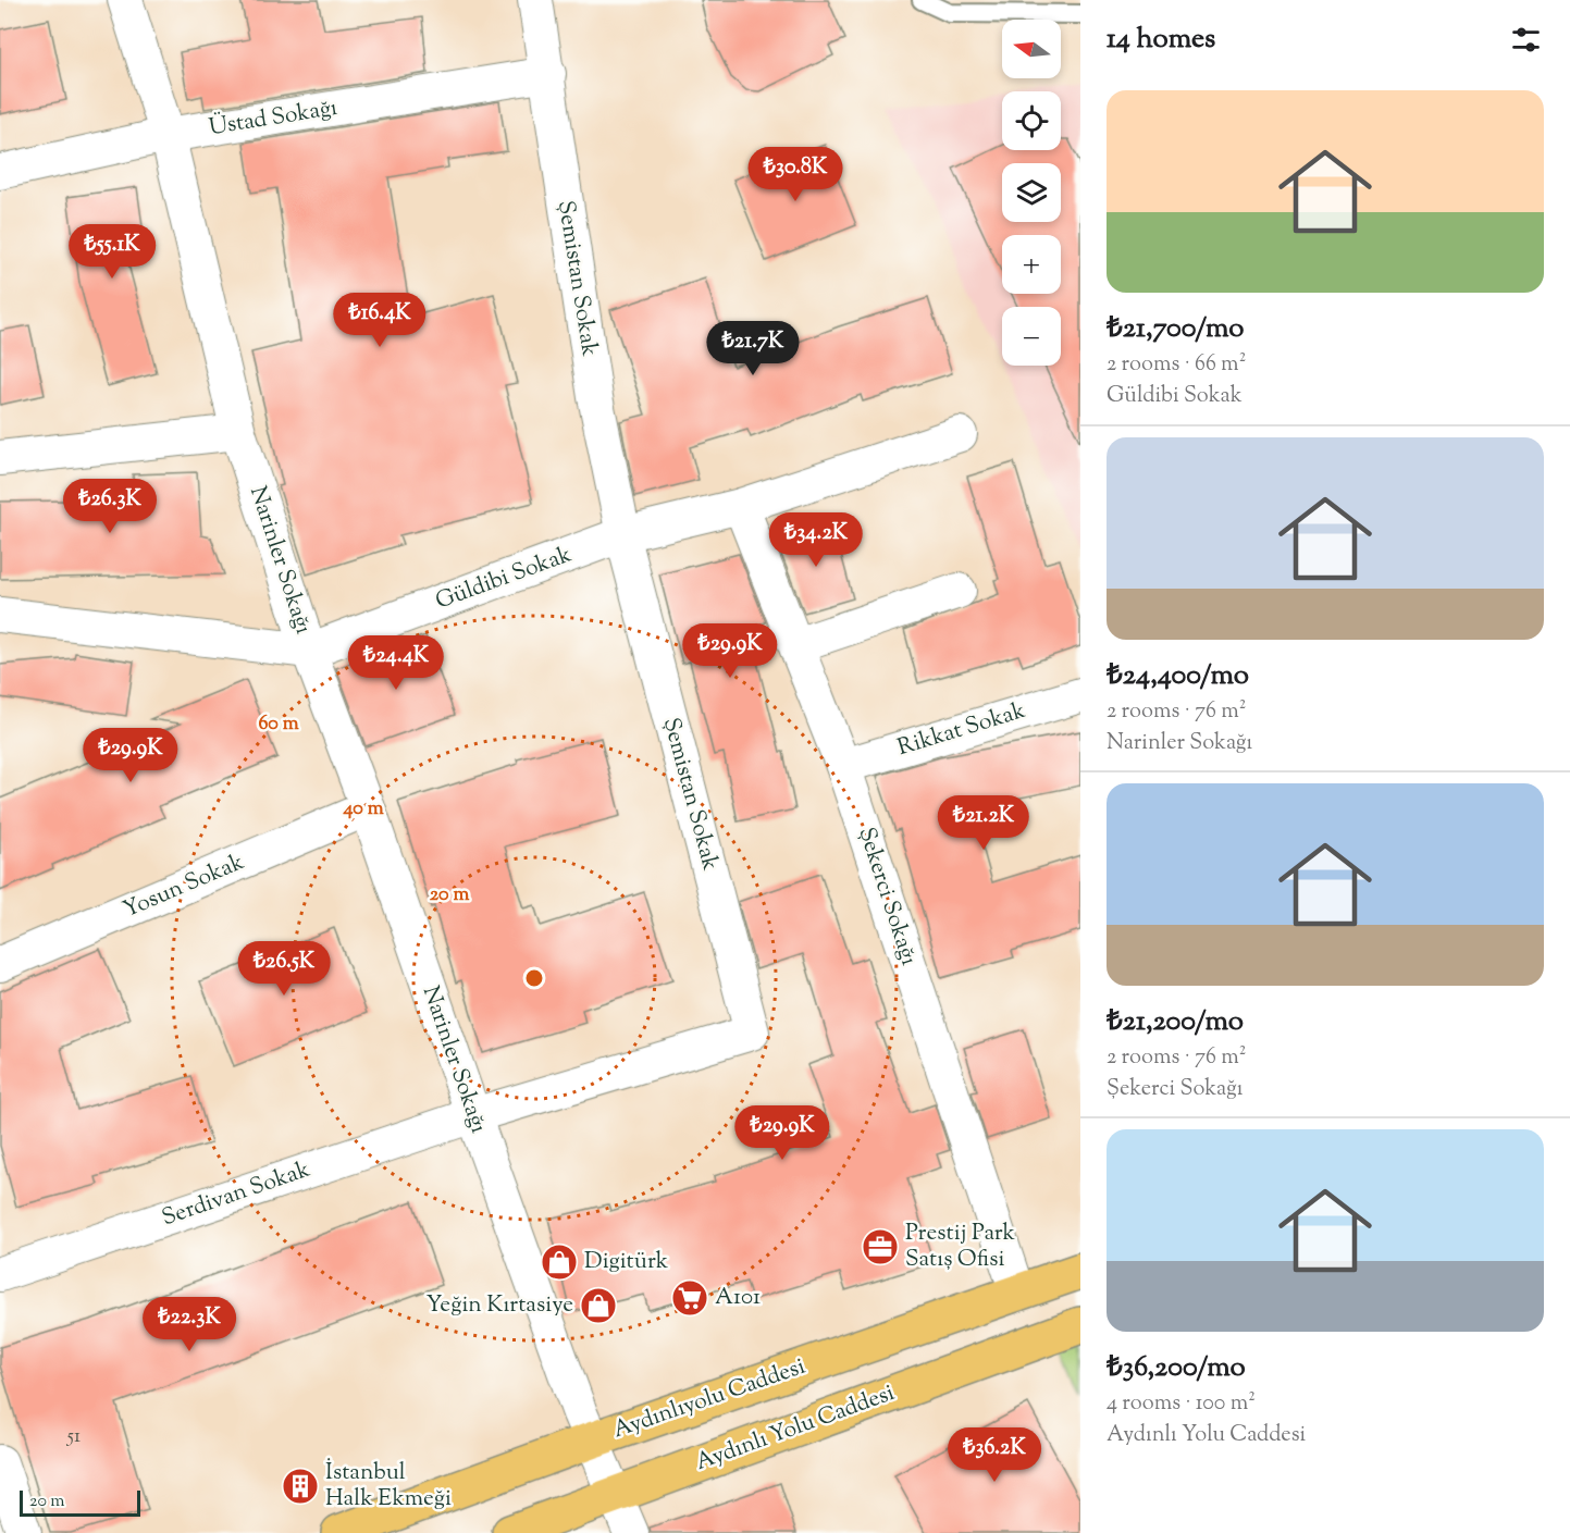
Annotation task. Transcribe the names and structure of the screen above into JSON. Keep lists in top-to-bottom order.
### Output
{
  "streets": {
    "main road": ["Aydınlıyolu Caddesi", "Aydınlı Yolu Caddesi"],
    "street": [
      "Üstad Sokağı",
      "Şemistan Sokak",
      "Narinler Sokağı",
      "Güldibi Sokak",
      "Rikkat Sokak",
      "Yosun Sokak",
      "Şekerci Sokağı",
      "Serdivan Sokak"
    ]
  },
  "crossings": [
    ["Üstad Sokağı", "Şemistan Sokak"],
    ["Üstad Sokağı", "Narinler Sokağı"],
    ["Şemistan Sokak", "Narinler Sokağı"],
    ["Şemistan Sokak", "Güldibi Sokak"],
    ["Şemistan Sokak", "Serdivan Sokak"],
    ["Narinler Sokağı", "Güldibi Sokak"],
    ["Narinler Sokağı", "Yosun Sokak"],
    ["Narinler Sokağı", "Serdivan Sokak"],
    ["Narinler Sokağı", "Aydınlıyolu Caddesi"],
    ["Narinler Sokağı", "Aydınlı Yolu Caddesi"],
    ["Güldibi Sokak", "Şekerci Sokağı"],
    ["Rikkat Sokak", "Şekerci Sokağı"],
    ["Şekerci Sokağı", "Aydınlıyolu Caddesi"]
  ],
  "places": {
    "office": ["Prestij Park Satış Ofisi"],
    "shop": ["Digitürk", "Yeğin Kırtasiye"],
    "supermarket": ["A101"],
    "building": ["İstanbul Halk Ekmeği"]
  },
  "house_numbers": ["51"],
  "scale_bar": "20 m",
  "north": "left",
  "page": {
    "heading": "14 homes",
    "map_buttons": ["+", "−"],
    "list": [
      {
        "name": "₺21,700/mo",
        "note": "2 rooms · 66 m² · Güldibi Sokak"
      },
      {
        "name": "₺24,400/mo",
        "note": "2 rooms · 76 m² · Narinler Sokağı"
      },
      {
        "name": "₺21,200/mo",
        "note": "2 rooms · 76 m² · Şekerci Sokağı"
      },
      {
        "name": "₺36,200/mo",
        "note": "4 rooms · 100 m² · Aydınlı Yolu Caddesi"
      }
    ],
    "price": [
      "₺30.8K",
      "₺55.1K",
      "₺16.4K",
      "₺21.7K",
      "₺26.3K",
      "₺34.2K",
      "₺29.9K",
      "₺24.4K",
      "₺29.9K",
      "₺21.2K",
      "₺26.5K",
      "₺29.9K",
      "₺22.3K",
      "₺36.2K"
    ],
    "scale": "20 m"
  },
  "rings": ["60 m", "40 m", "20 m"]
}
